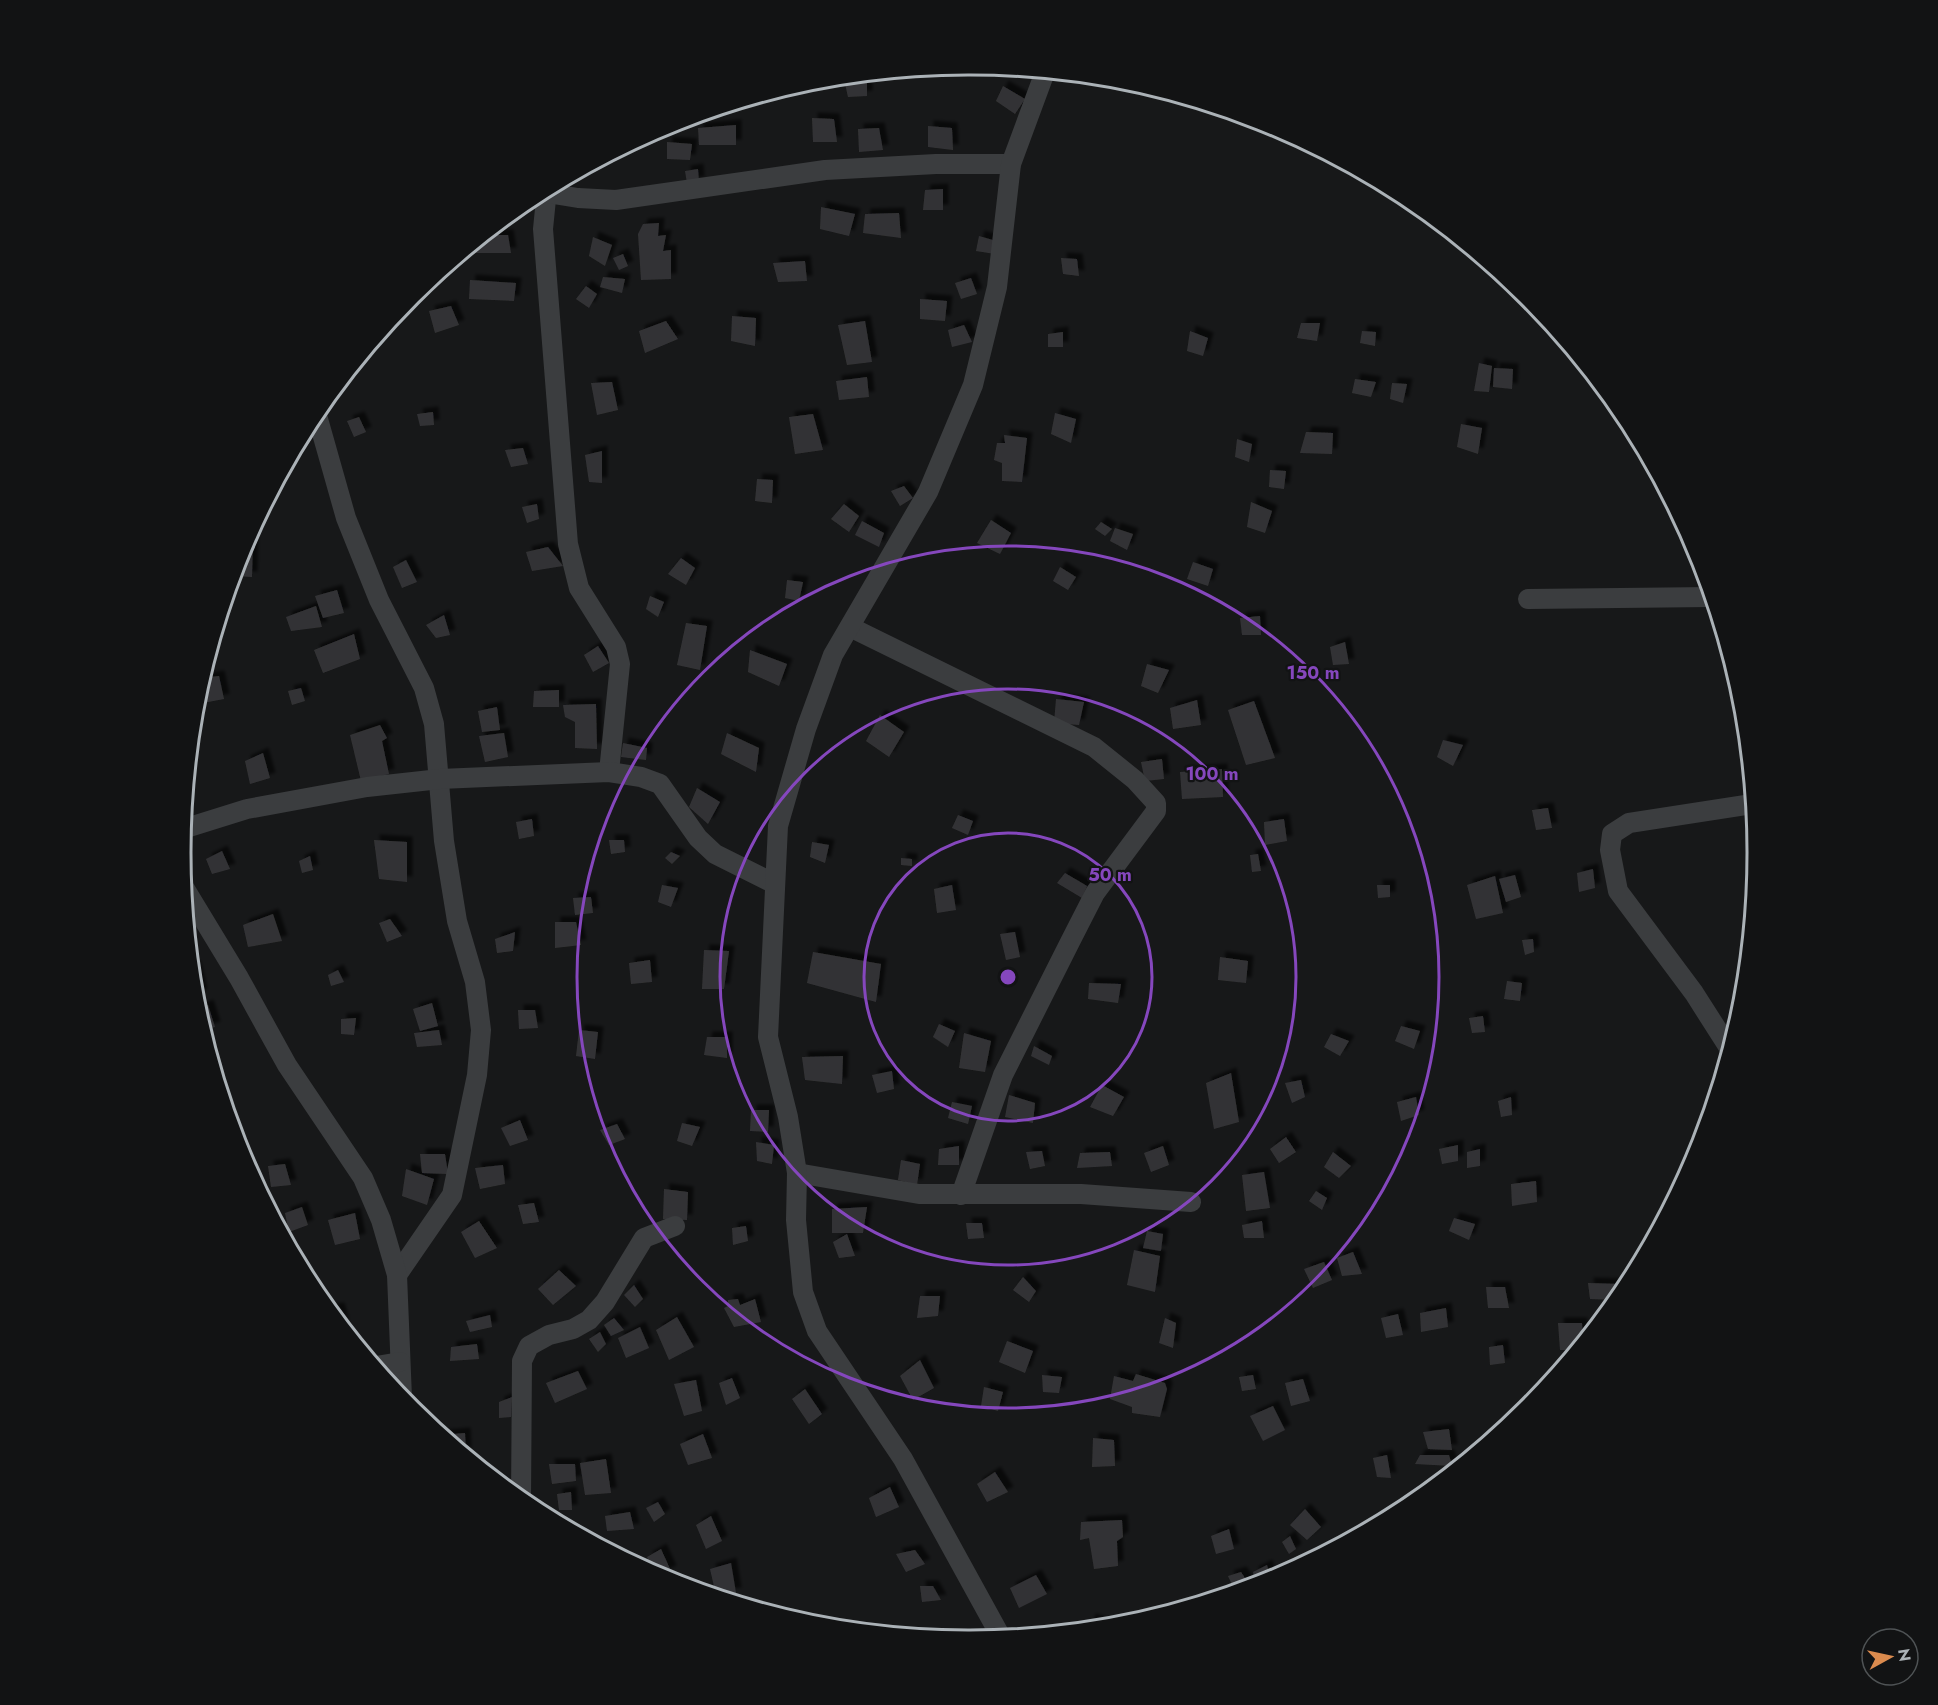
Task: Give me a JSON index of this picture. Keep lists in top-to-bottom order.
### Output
{
  "north": "right",
  "rings": ["150 m", "100 m", "50 m"]
}
